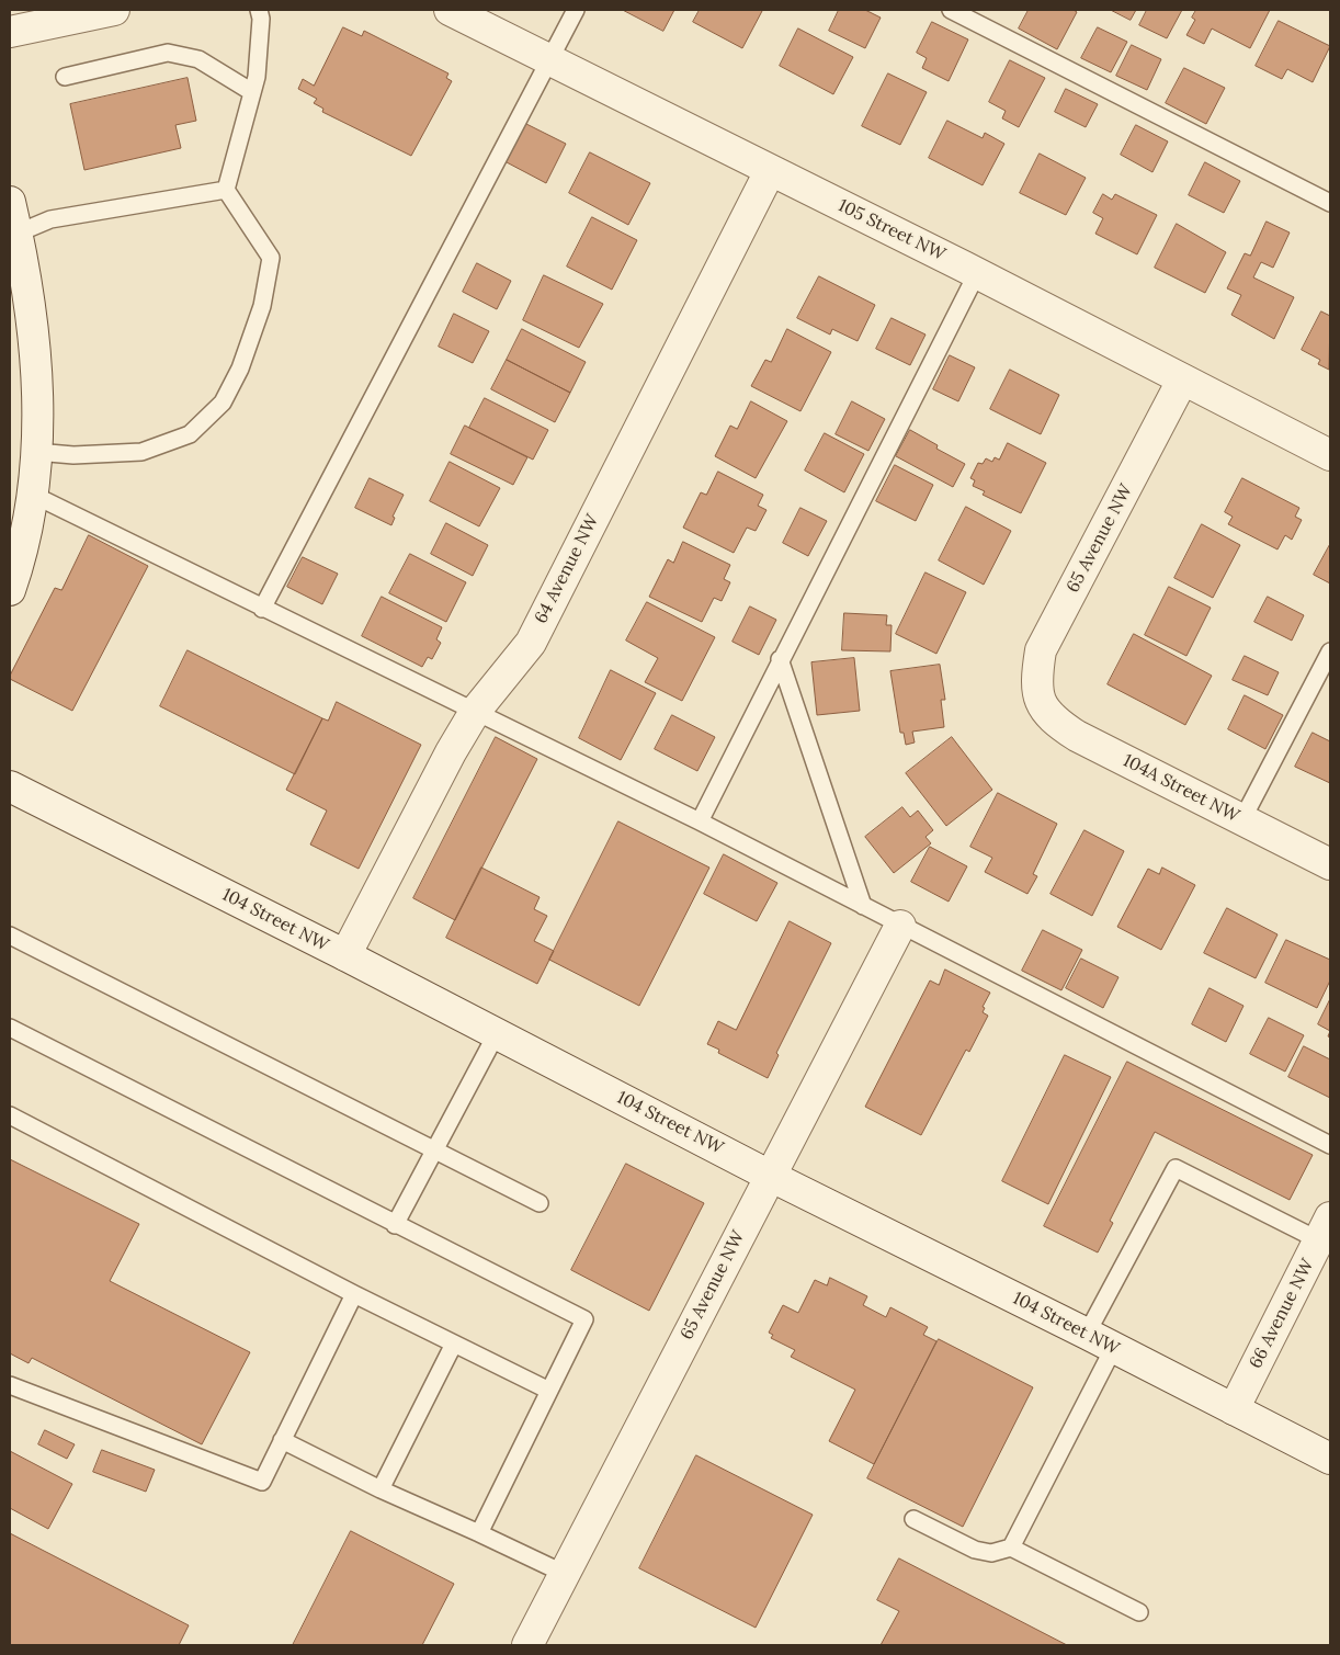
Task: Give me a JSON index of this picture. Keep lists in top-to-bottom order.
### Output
{
  "streets": {
    "street": [
      "105 Street NW",
      "65 Avenue NW",
      "64 Avenue NW",
      "104A Street NW",
      "104 Street NW",
      "66 Avenue NW"
    ]
  },
  "crossings": [
    ["105 Street NW", "65 Avenue NW"],
    ["105 Street NW", "64 Avenue NW"],
    ["65 Avenue NW", "104A Street NW"],
    ["65 Avenue NW", "104 Street NW"],
    ["64 Avenue NW", "104 Street NW"],
    ["104 Street NW", "66 Avenue NW"]
  ]
}
